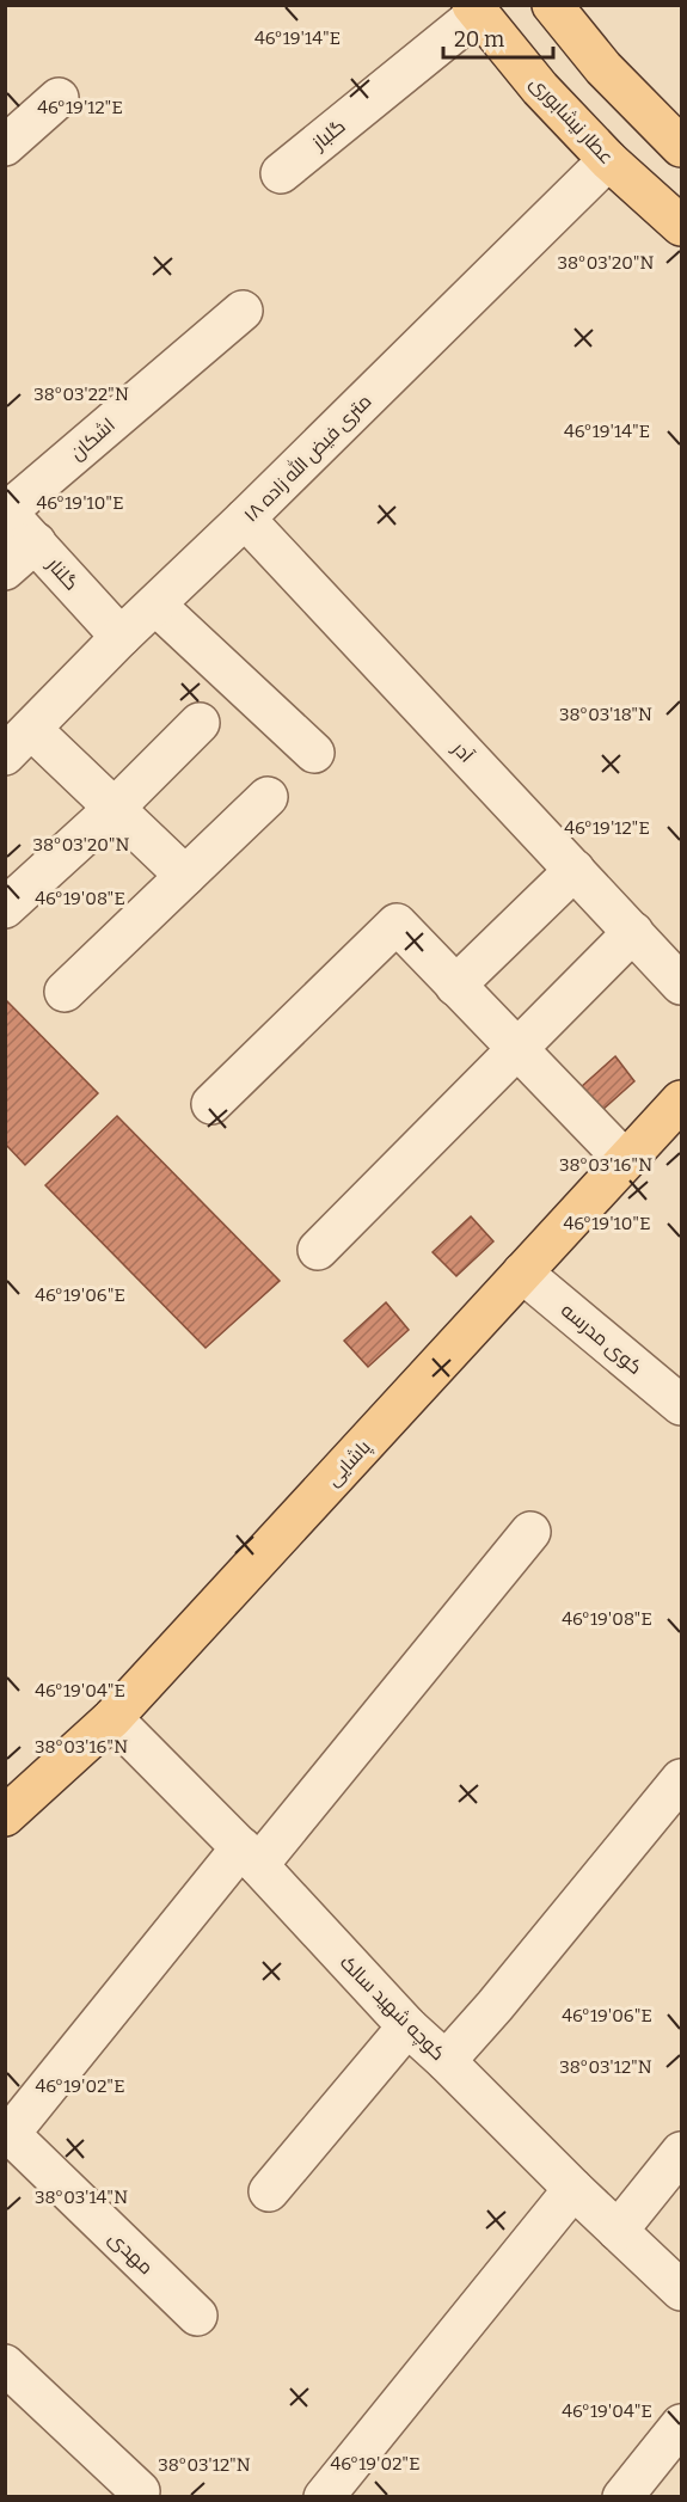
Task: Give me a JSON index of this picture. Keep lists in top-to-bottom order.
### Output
{
  "streets": {
    "main road": ["عطار نیشابوری", "پاشایی"],
    "street": [
      "گلباز",
      "اشکان",
      "۱۸ متری فیض الله زاده",
      "گلنار",
      "آدر",
      "کوی مدرسه",
      "کوچه شهید سالک",
      "مهدی"
    ]
  },
  "crossings": [
    ["عطار نیشابوری", "گلباز"],
    ["عطار نیشابوری", "۱۸ متری فیض الله زاده"],
    ["اشکان", "گلنار"],
    ["۱۸ متری فیض الله زاده", "گلنار"],
    ["۱۸ متری فیض الله زاده", "آدر"],
    ["کوی مدرسه", "پاشایی"],
    ["پاشایی", "کوچه شهید سالک"]
  ],
  "scale_bar": "20 m",
  "coordinates": [
    "46°19'14\"E",
    "46°19'12\"E",
    "38°03'20\"N",
    "38°03'22\"N",
    "46°19'10\"E",
    "38°03'18\"N",
    "46°19'08\"E",
    "38°03'16\"N",
    "46°19'06\"E",
    "46°19'04\"E",
    "38°03'12\"N",
    "46°19'02\"E",
    "38°03'14\"N"
  ]
}
